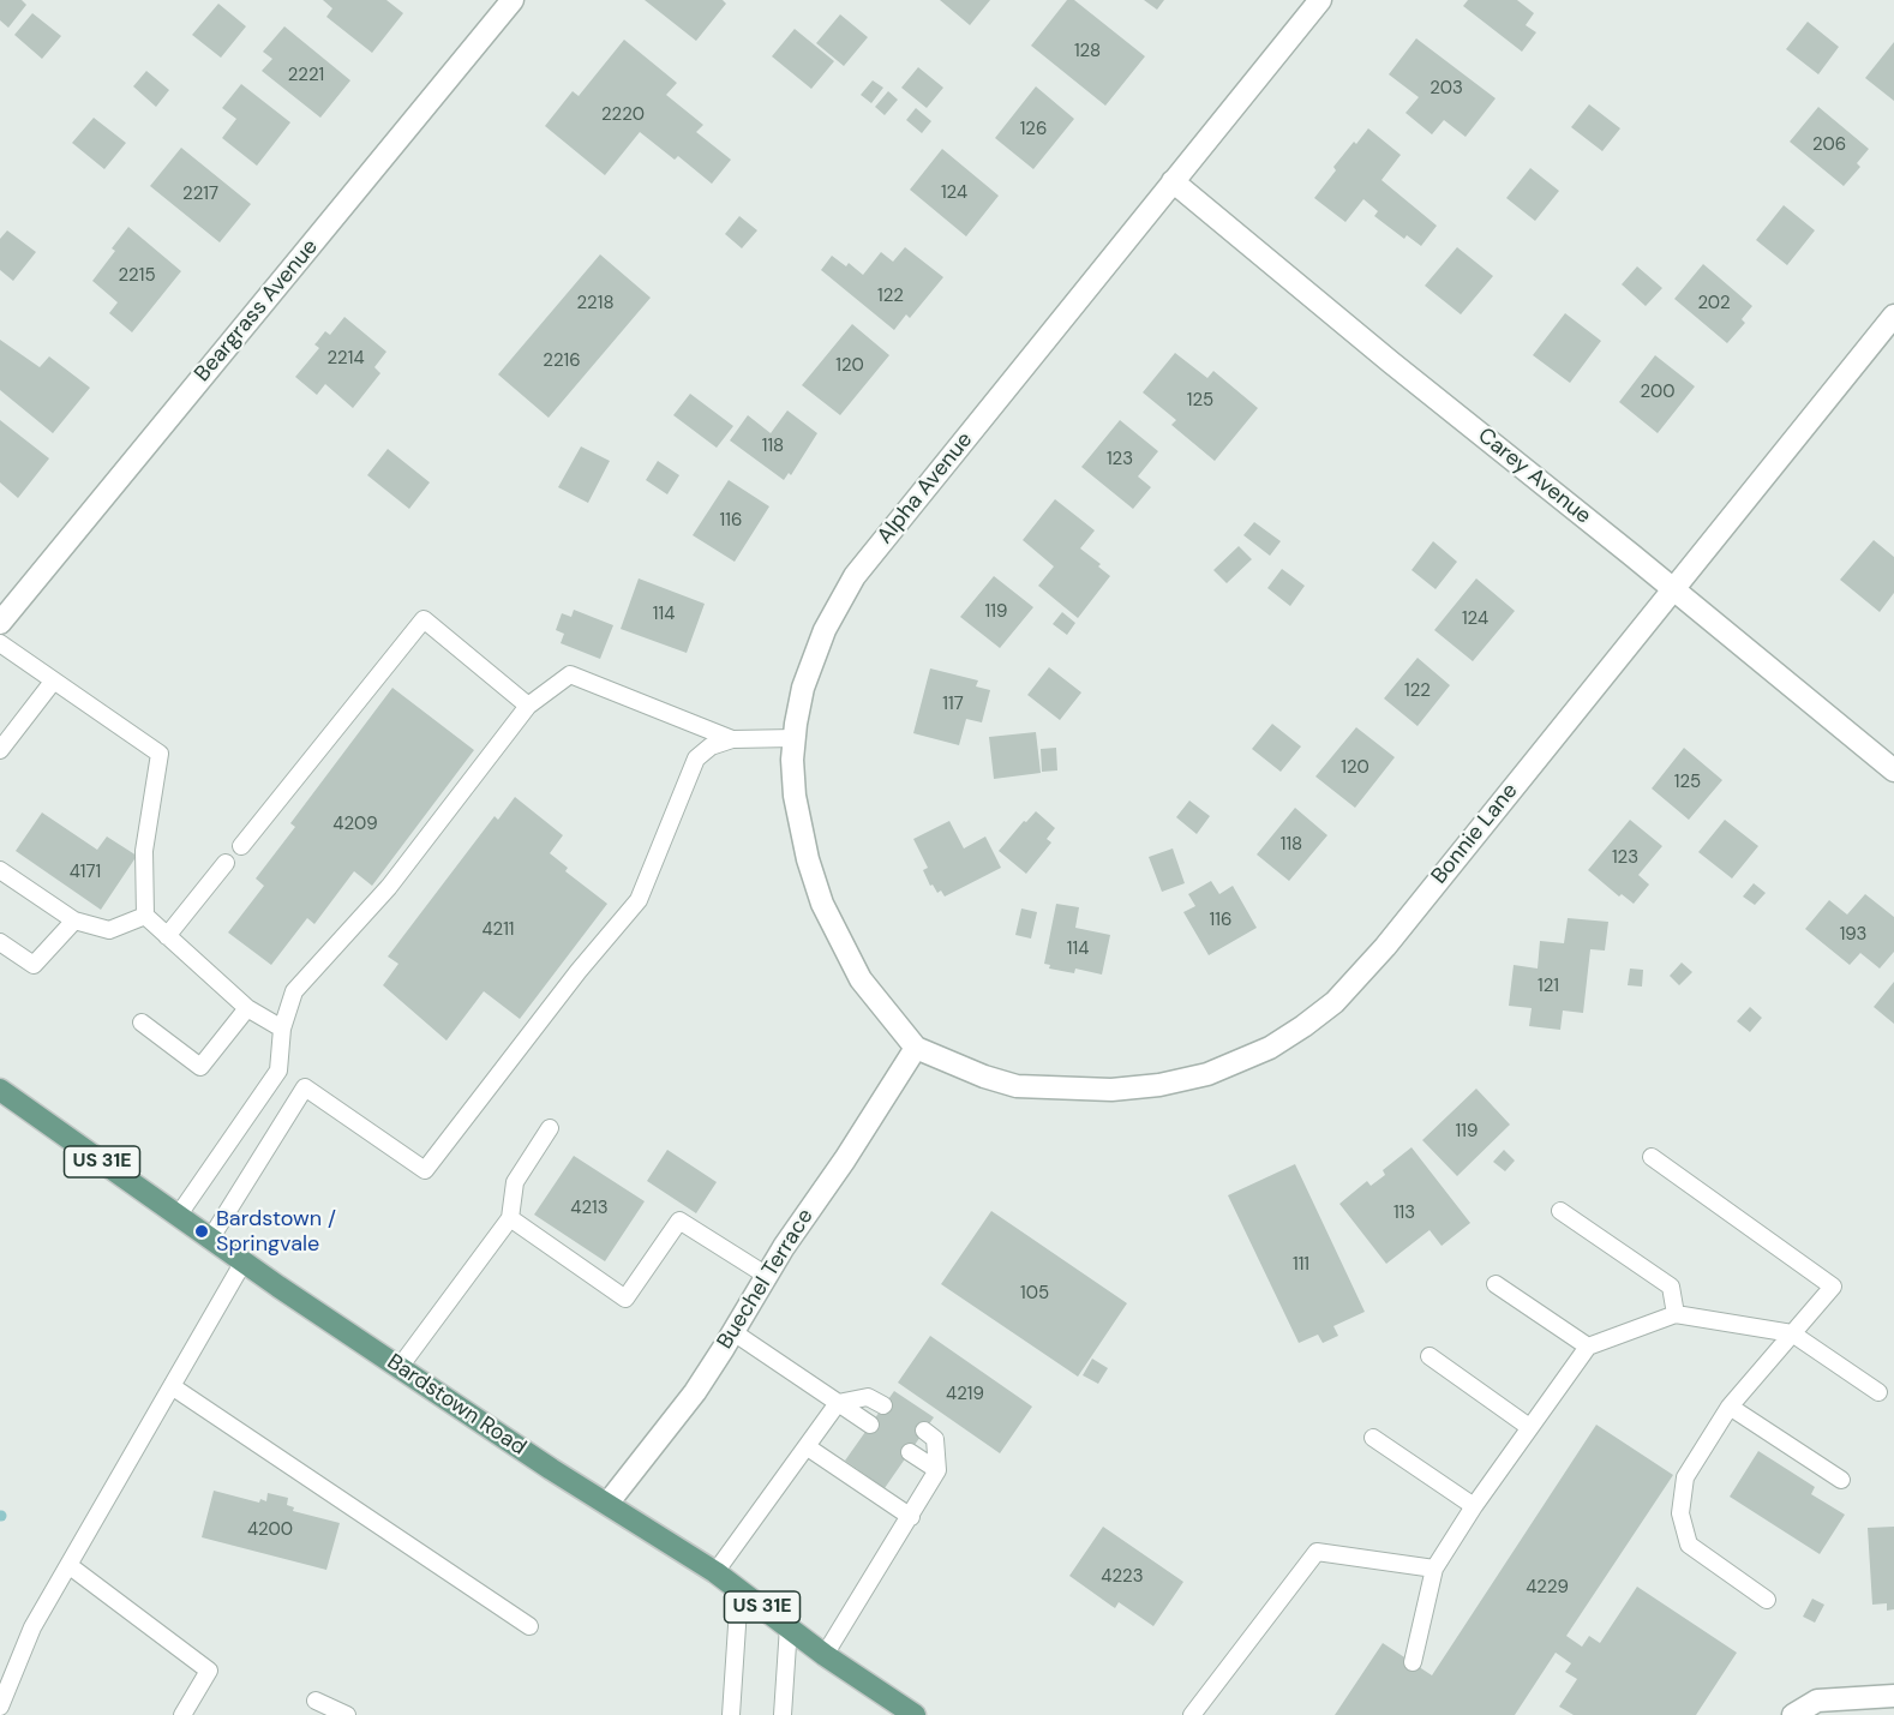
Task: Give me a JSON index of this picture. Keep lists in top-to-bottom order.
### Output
{
  "streets": {
    "main road": ["US 31E", "Bardstown Road"],
    "street": [
      "Beargrass Avenue",
      "Carey Avenue",
      "Alpha Avenue",
      "Bonnie Lane",
      "Buechel Terrace"
    ]
  },
  "crossings": [
    ["Carey Avenue", "Alpha Avenue"],
    ["Carey Avenue", "Bonnie Lane"],
    ["Alpha Avenue", "Bonnie Lane"],
    ["Alpha Avenue", "Buechel Terrace"],
    ["Bonnie Lane", "Buechel Terrace"],
    ["Buechel Terrace", "Bardstown Road"]
  ],
  "places": ["Bardstown / Springvale"],
  "house_numbers": [
    "128",
    "2221",
    "203",
    "2220",
    "126",
    "206",
    "124",
    "2217",
    "2215",
    "122",
    "2218",
    "202",
    "2214",
    "2216",
    "120",
    "200",
    "125",
    "118",
    "123",
    "116",
    "119",
    "114",
    "124",
    "122",
    "117",
    "120",
    "125",
    "4209",
    "118",
    "123",
    "4171",
    "116",
    "4211",
    "193",
    "114",
    "121",
    "119",
    "4213",
    "113",
    "111",
    "105",
    "4219",
    "4200",
    "4223",
    "4229"
  ]
}
